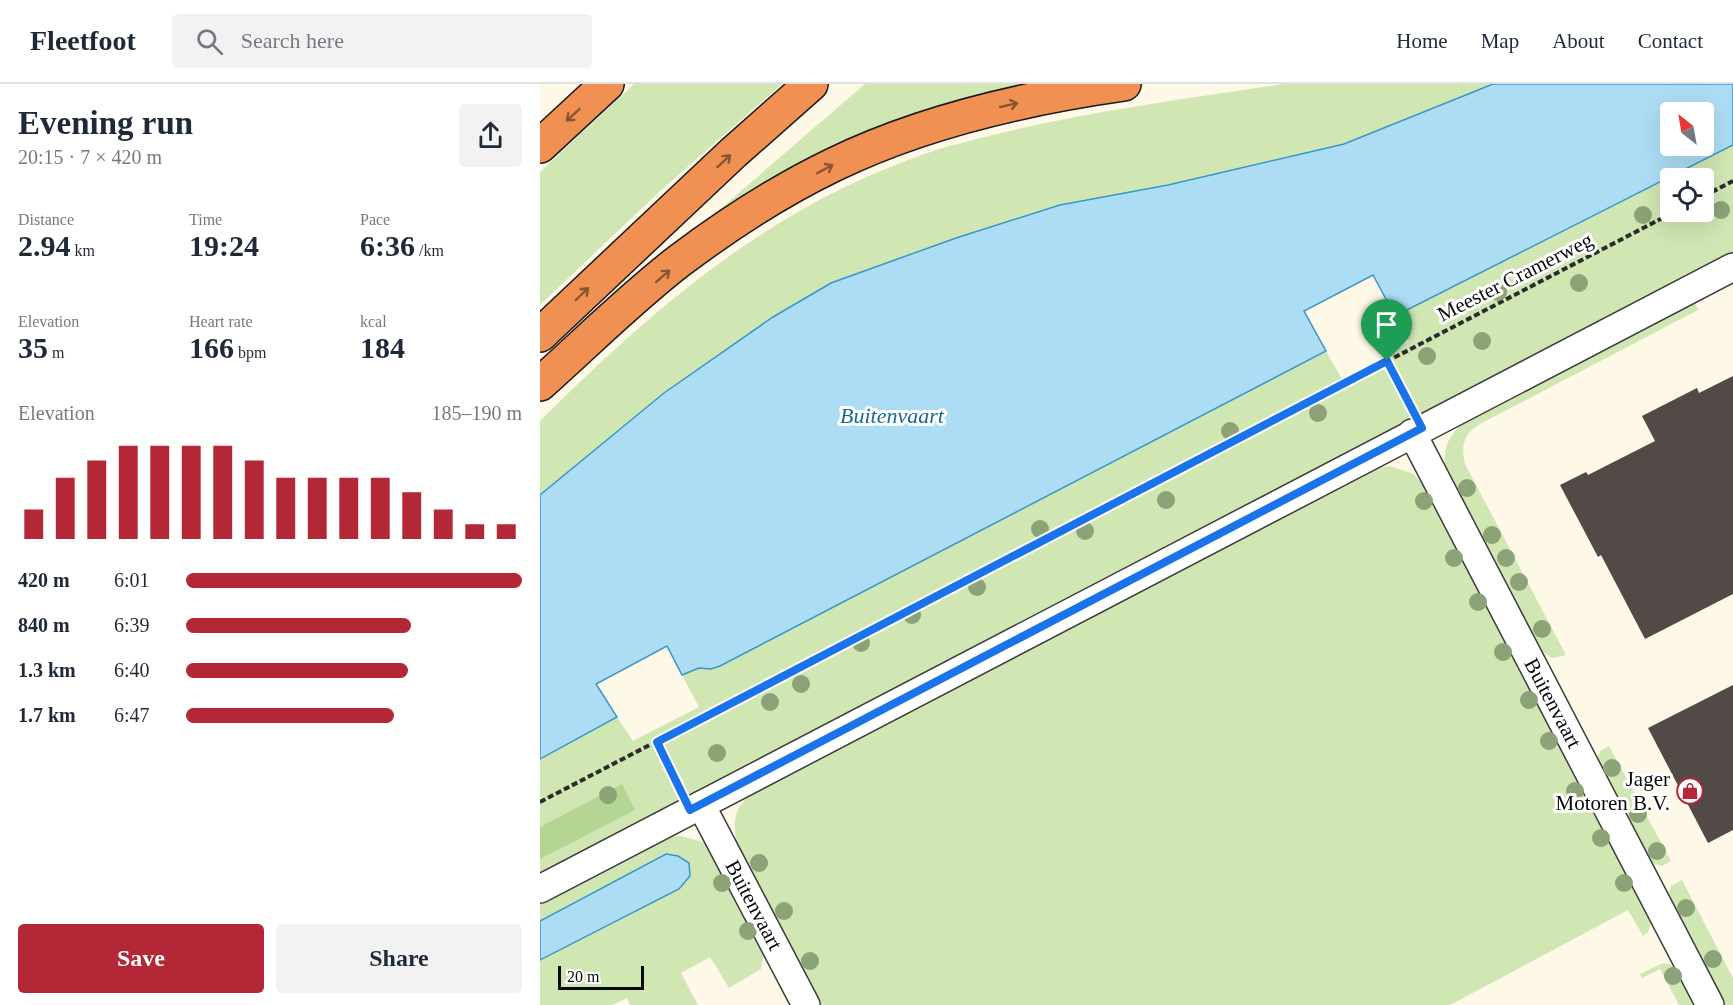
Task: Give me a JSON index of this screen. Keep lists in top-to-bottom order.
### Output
{
  "streets": {
    "street": ["Buitenvaart"],
    "path": ["Meester Cramerweg"]
  },
  "water": ["Buitenvaart"],
  "places": {
    "shop": ["Jager Motoren B.V."]
  },
  "scale_bar": "20 m",
  "north": "top left",
  "page": {
    "header": "Fleetfoot",
    "search": "Search here",
    "nav": [
      "Home",
      "Map",
      "About",
      "Contact"
    ],
    "heading": ["Evening run", "20:15 · 7 × 420 m"],
    "stats": [
      ["Distance", "2.94 km"],
      ["Time", "19:24"],
      ["Pace", "6:36 /km"],
      ["Elevation", "35 m"],
      ["Heart rate", "166 bpm"],
      ["kcal", "184"]
    ],
    "chart": ["Elevation", "185–190 m"],
    "list": [
      {
        "name": "420 m",
        "note": "6:01"
      },
      {
        "name": "840 m",
        "note": "6:39"
      },
      {
        "name": "1.3 km",
        "note": "6:40"
      },
      {
        "name": "1.7 km",
        "note": "6:47"
      }
    ],
    "buttons": ["Save", "Share"],
    "scale": "20 m"
  }
}
